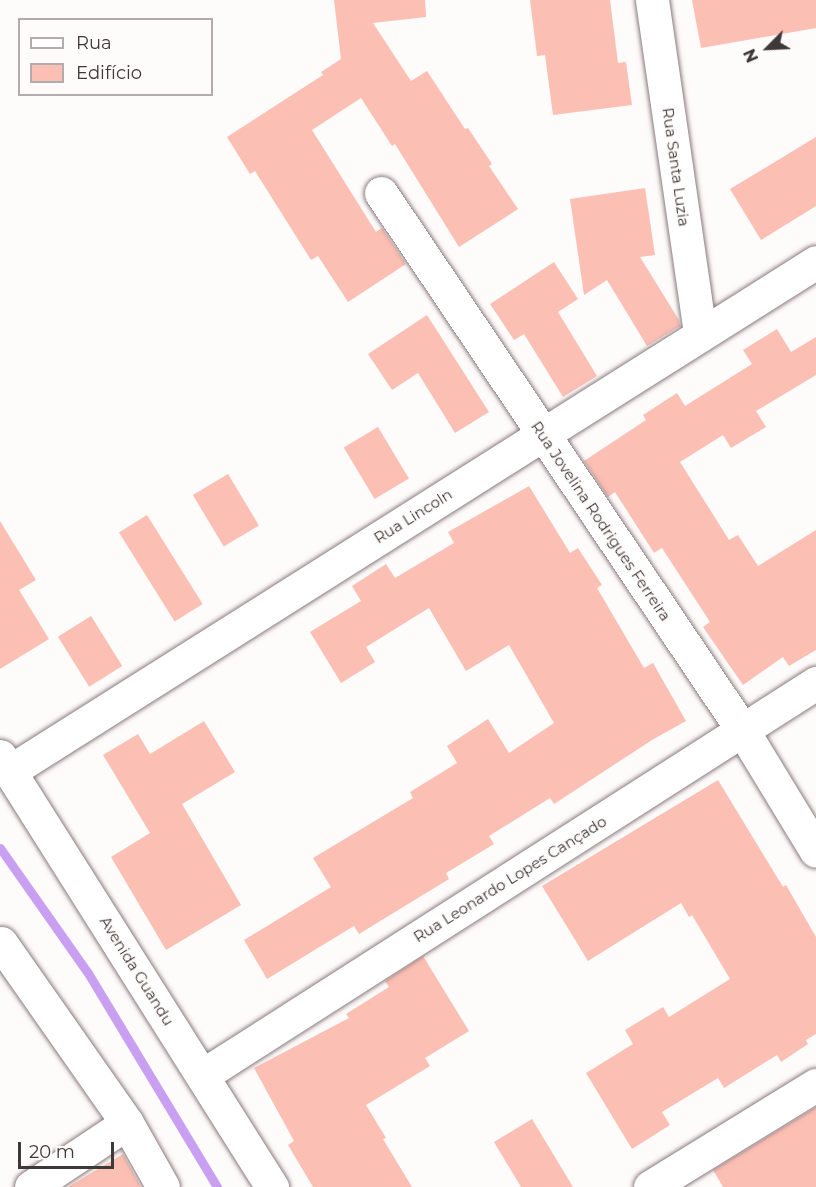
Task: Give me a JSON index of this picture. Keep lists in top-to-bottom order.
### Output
{
  "streets": {
    "street": [
      "Rua Santa Luzia",
      "Rua Lincoln",
      "Rua Jovelina Rodrigues Ferreira",
      "Rua Leonardo Lopes Cançado",
      "Avenida Guandu"
    ]
  },
  "crossings": [
    ["Rua Santa Luzia", "Rua Lincoln"],
    ["Rua Lincoln", "Rua Jovelina Rodrigues Ferreira"],
    ["Rua Lincoln", "Avenida Guandu"],
    ["Rua Jovelina Rodrigues Ferreira", "Rua Leonardo Lopes Cançado"],
    ["Rua Leonardo Lopes Cançado", "Avenida Guandu"]
  ],
  "legend": ["Rua", "Edifício"],
  "scale_bar": "20 m",
  "north": "bottom left"
}
